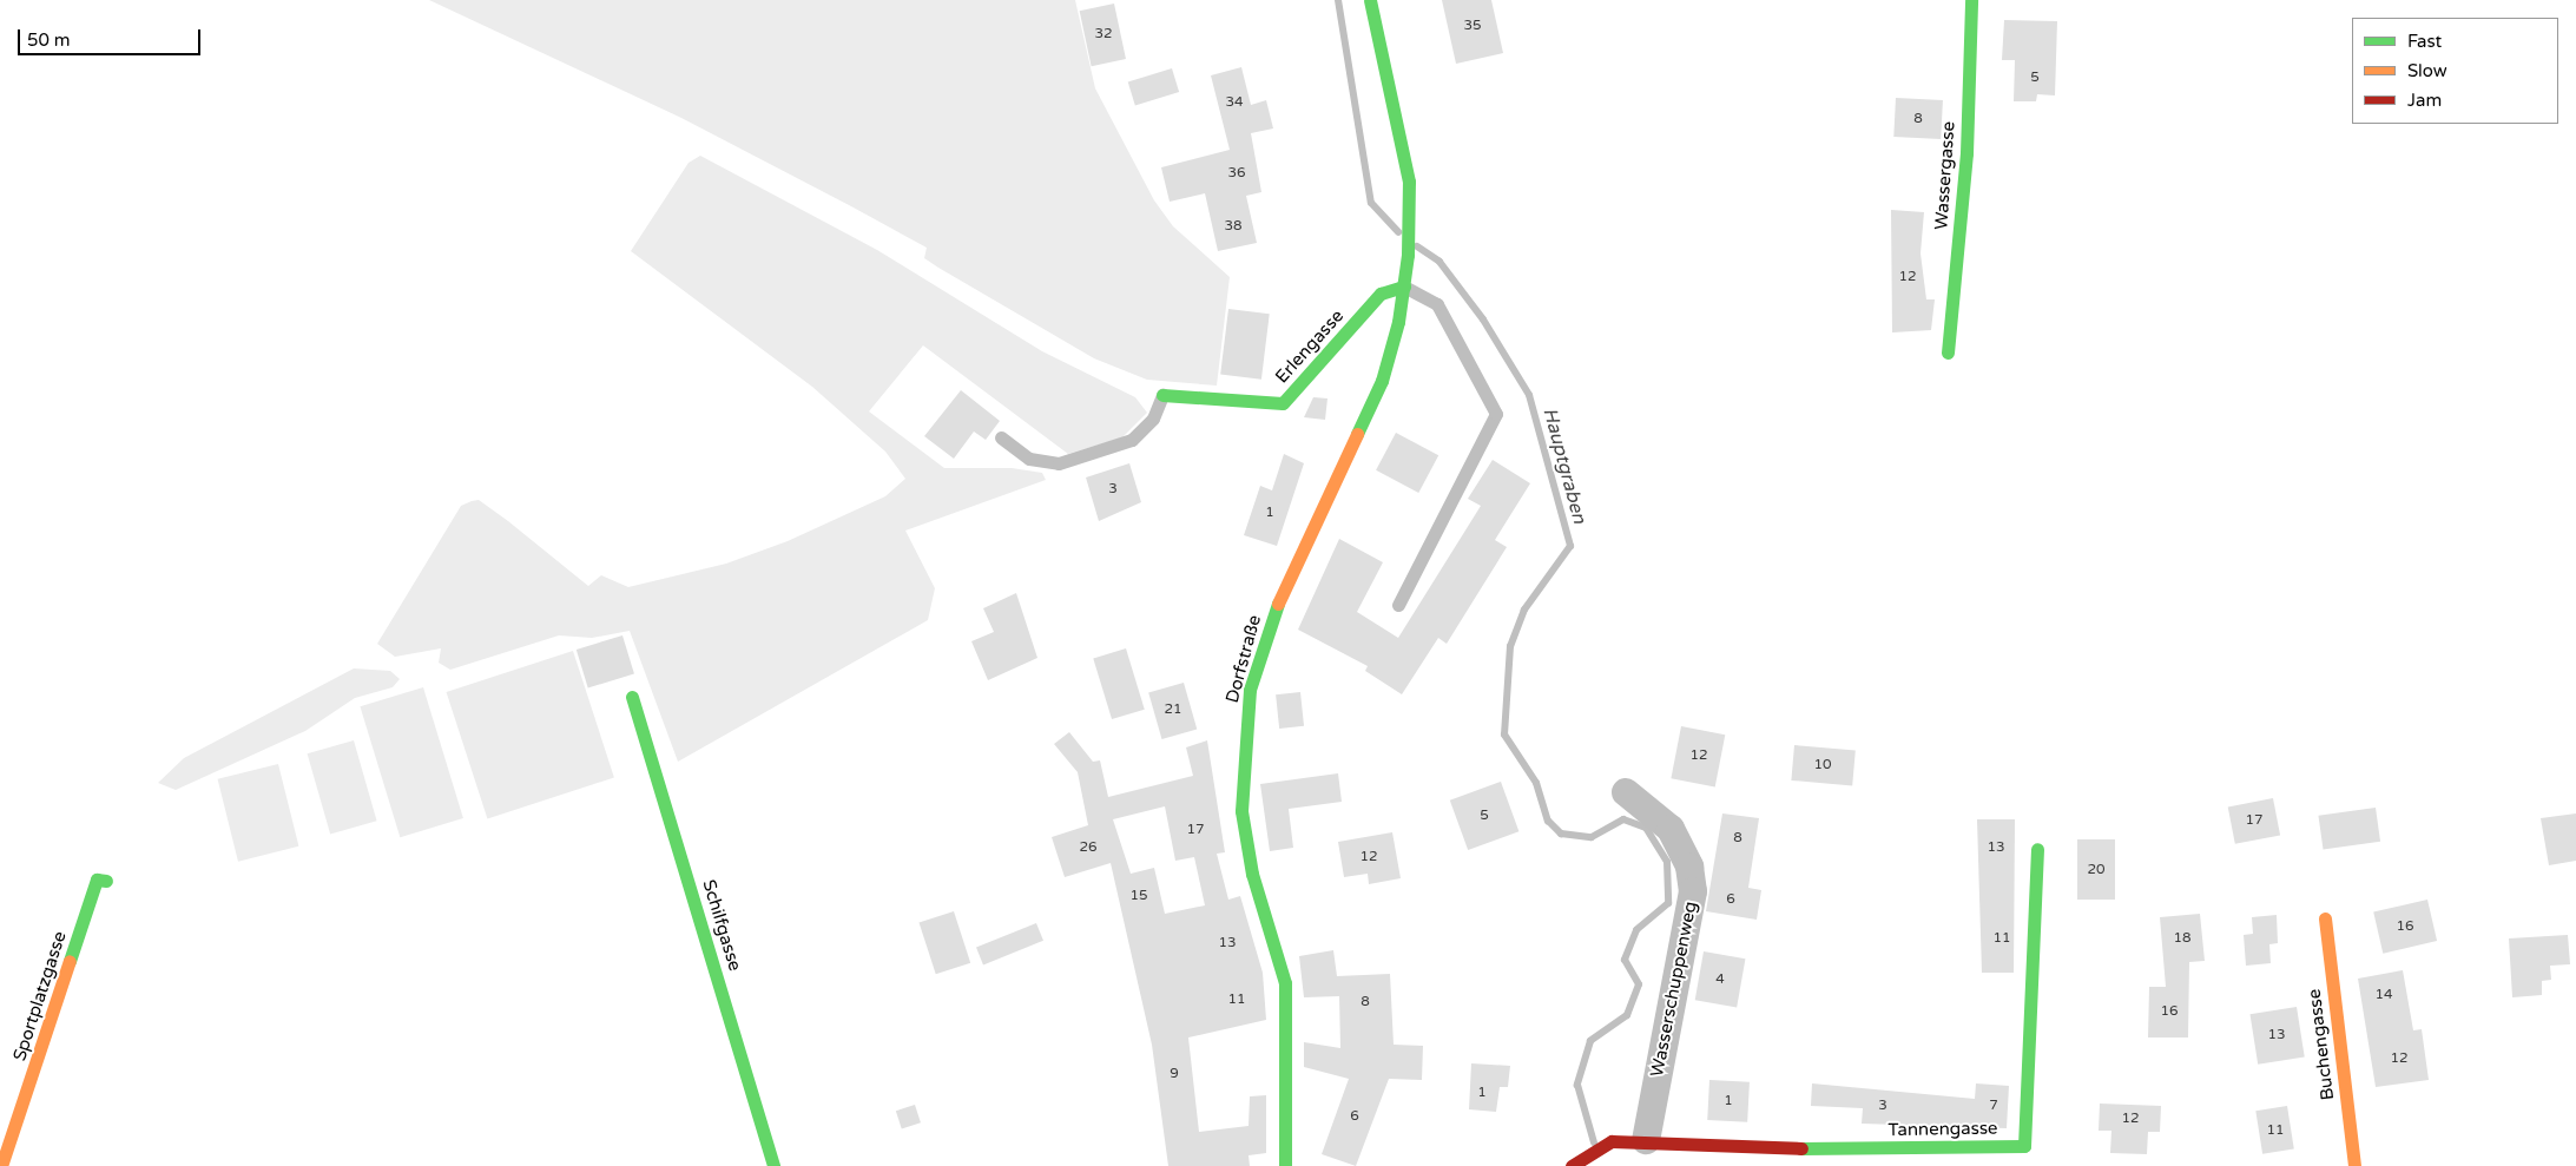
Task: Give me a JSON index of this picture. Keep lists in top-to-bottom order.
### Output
{
  "streets": {
    "street": [
      "Wassergasse",
      "Erlengasse",
      "Dorfstraße",
      "Schilfgasse",
      "Wasserschuppenweg",
      "Sportplatzgasse",
      "Buchengasse",
      "Tannengasse"
    ]
  },
  "crossings": [
    ["Erlengasse", "Dorfstraße"],
    ["Wasserschuppenweg", "Tannengasse"]
  ],
  "water": ["Hauptgraben"],
  "house_numbers": [
    "35",
    "32",
    "5",
    "34",
    "8",
    "36",
    "38",
    "12",
    "3",
    "1",
    "21",
    "12",
    "10",
    "5",
    "17",
    "17",
    "8",
    "26",
    "13",
    "12",
    "20",
    "15",
    "6",
    "16",
    "11",
    "18",
    "13",
    "4",
    "14",
    "11",
    "8",
    "16",
    "13",
    "12",
    "9",
    "1",
    "1",
    "3",
    "7",
    "6",
    "12",
    "11"
  ],
  "legend": ["Fast", "Slow", "Jam"],
  "scale_bar": "50 m"
}
